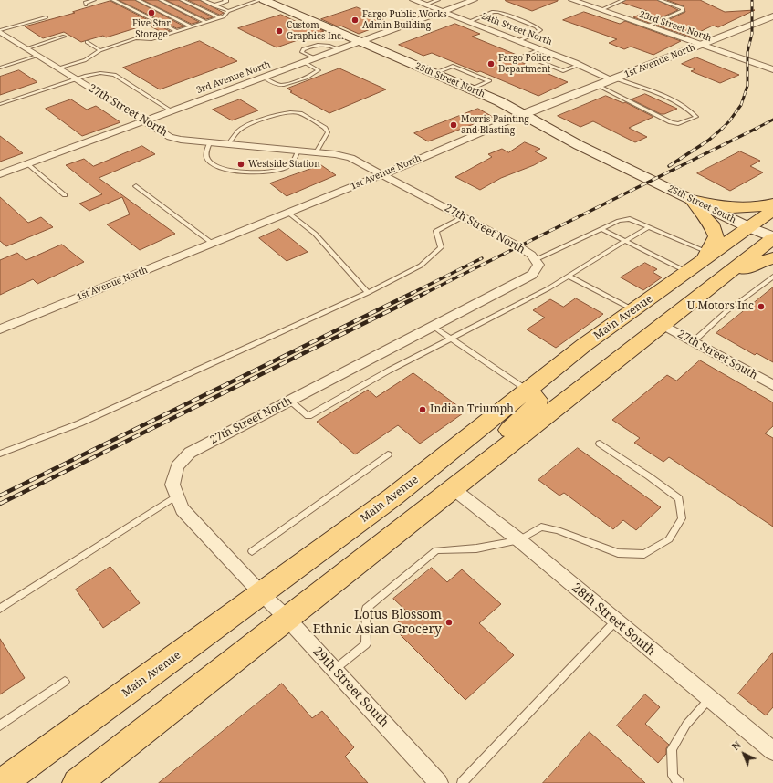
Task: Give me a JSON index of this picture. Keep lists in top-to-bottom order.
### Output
{
  "streets": {
    "main road": ["25th Street North", "25th Street South", "Main Avenue"],
    "street": [
      "23rd Street North",
      "24th Street North",
      "1st Avenue North",
      "3rd Avenue North",
      "27th Street North",
      "27th Street South",
      "28th Street South",
      "29th Street South"
    ]
  },
  "crossings": [
    ["23rd Street North", "1st Avenue North"],
    ["24th Street North", "1st Avenue North"],
    ["24th Street North", "3rd Avenue North"],
    ["1st Avenue North", "25th Street North"],
    ["1st Avenue North", "27th Street North"],
    ["3rd Avenue North", "25th Street North"],
    ["3rd Avenue North", "27th Street North"],
    ["25th Street North", "25th Street South"],
    ["27th Street North", "Main Avenue"],
    ["27th Street North", "29th Street South"],
    ["25th Street South", "Main Avenue"],
    ["Main Avenue", "29th Street South"]
  ],
  "places": [
    "Five Star Storage",
    "Fargo Public Works Admin Building",
    "Custom Graphics Inc.",
    "Fargo Police Department",
    "Morris Painting and Blasting",
    "Westside Station",
    "U Motors Inc",
    "Indian Triumph",
    "Lotus Blossom Ethnic Asian Grocery"
  ],
  "north": "top left"
}
